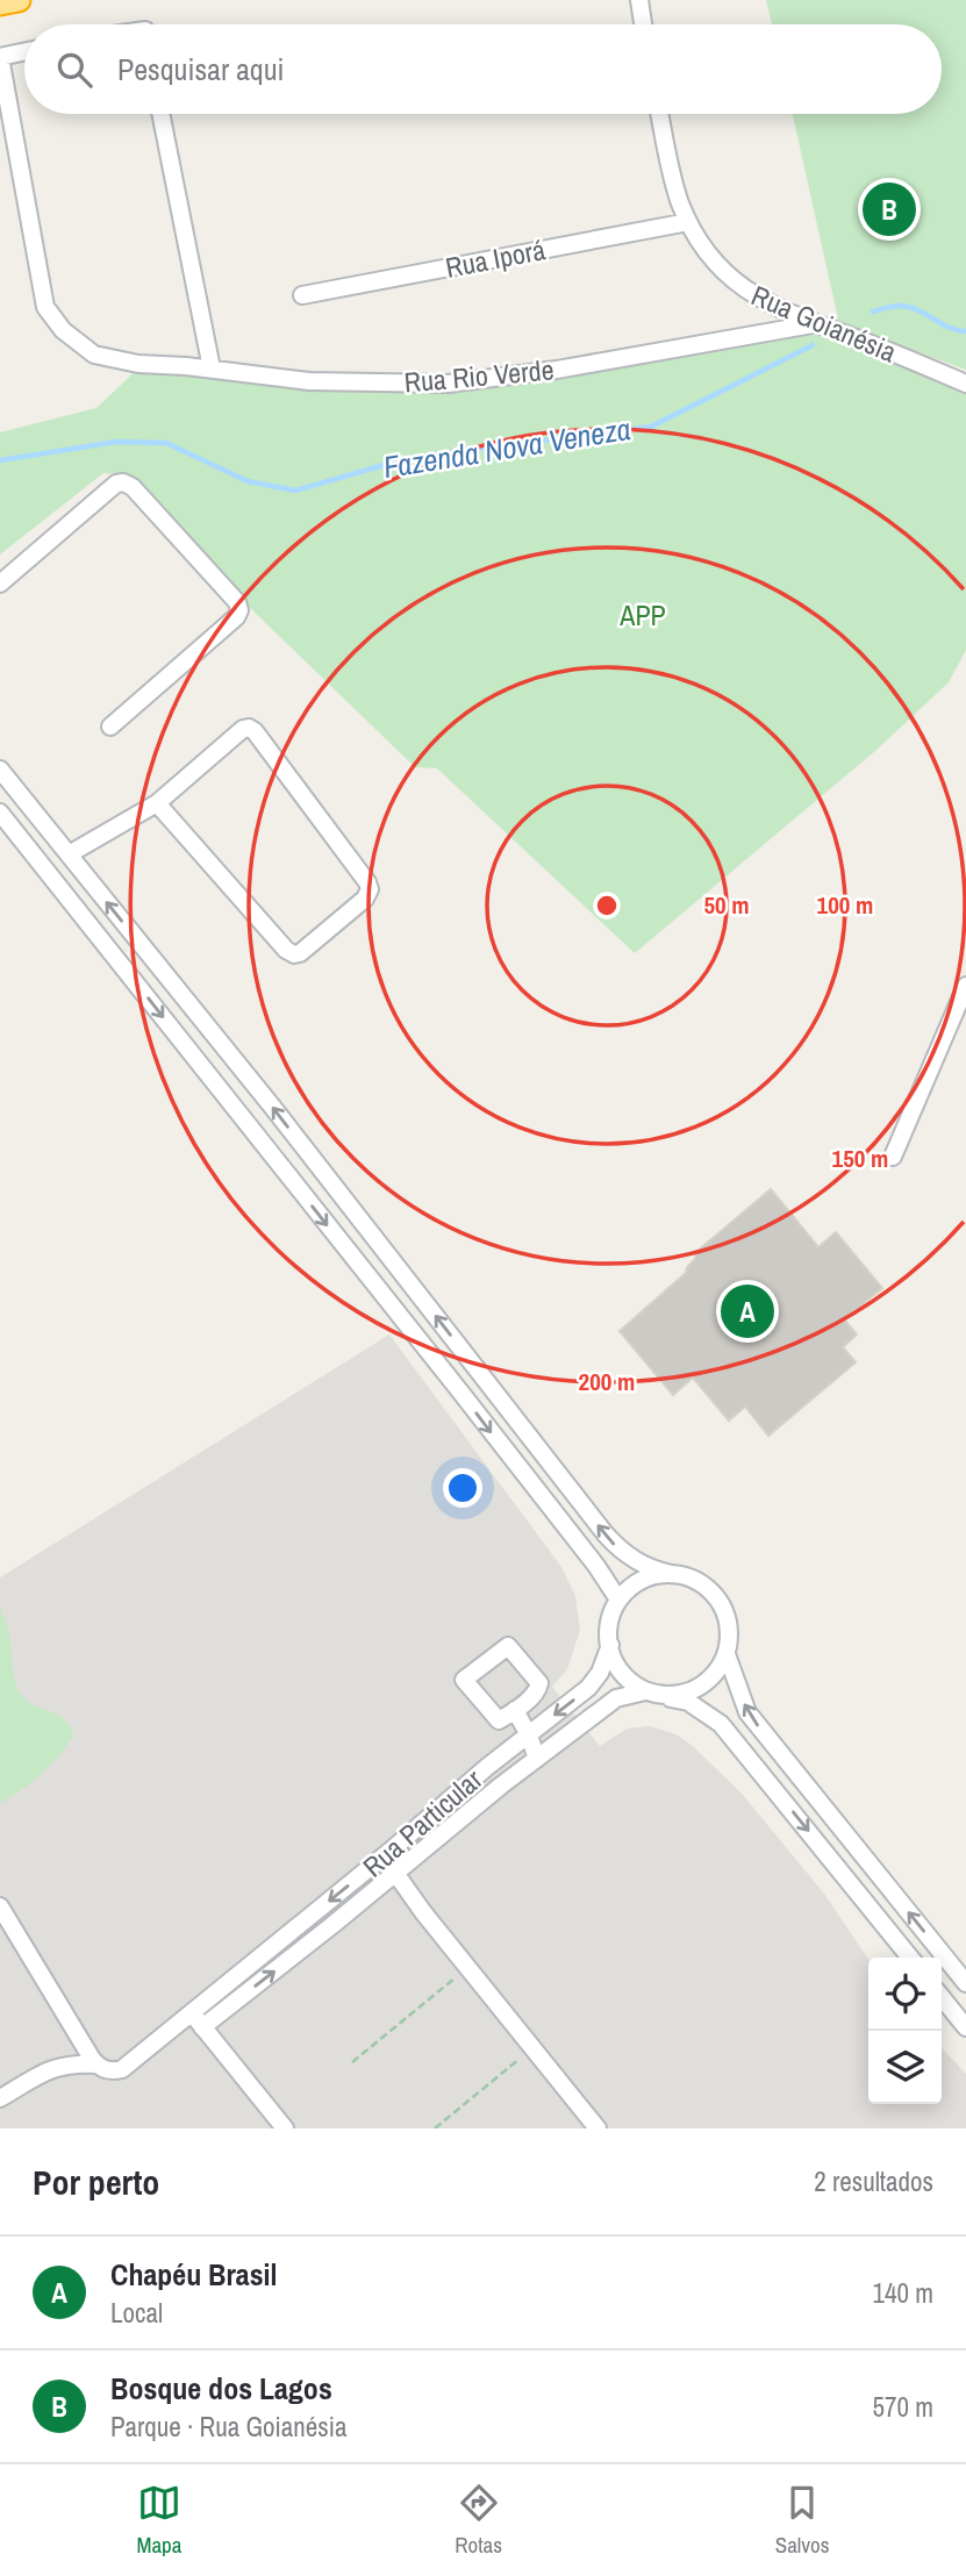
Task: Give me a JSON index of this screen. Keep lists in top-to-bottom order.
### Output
{
  "streets": {
    "street": [
      "Rua Iporá",
      "Rua Goianésia",
      "Rua Rio Verde",
      "Rua Particular"
    ]
  },
  "crossings": [
    ["Rua Iporá", "Rua Goianésia"],
    ["Rua Goianésia", "Rua Rio Verde"]
  ],
  "water": ["Fazenda Nova Veneza"],
  "parks": ["APP"],
  "page": {
    "search": "Pesquisar aqui",
    "pins": ["B", "A"],
    "heading": ["Por perto", "2 resultados"],
    "list": [
      {
        "mark": "A",
        "name": "Chapéu Brasil",
        "note": "Local",
        "value": "140 m"
      },
      {
        "mark": "B",
        "name": "Bosque dos Lagos",
        "note": "Parque · Rua Goianésia",
        "value": "570 m"
      }
    ],
    "nav": ["Mapa", "Rotas", "Salvos"]
  },
  "rings": [
    "50 m",
    "100 m",
    "150 m",
    "200 m"
  ]
}
